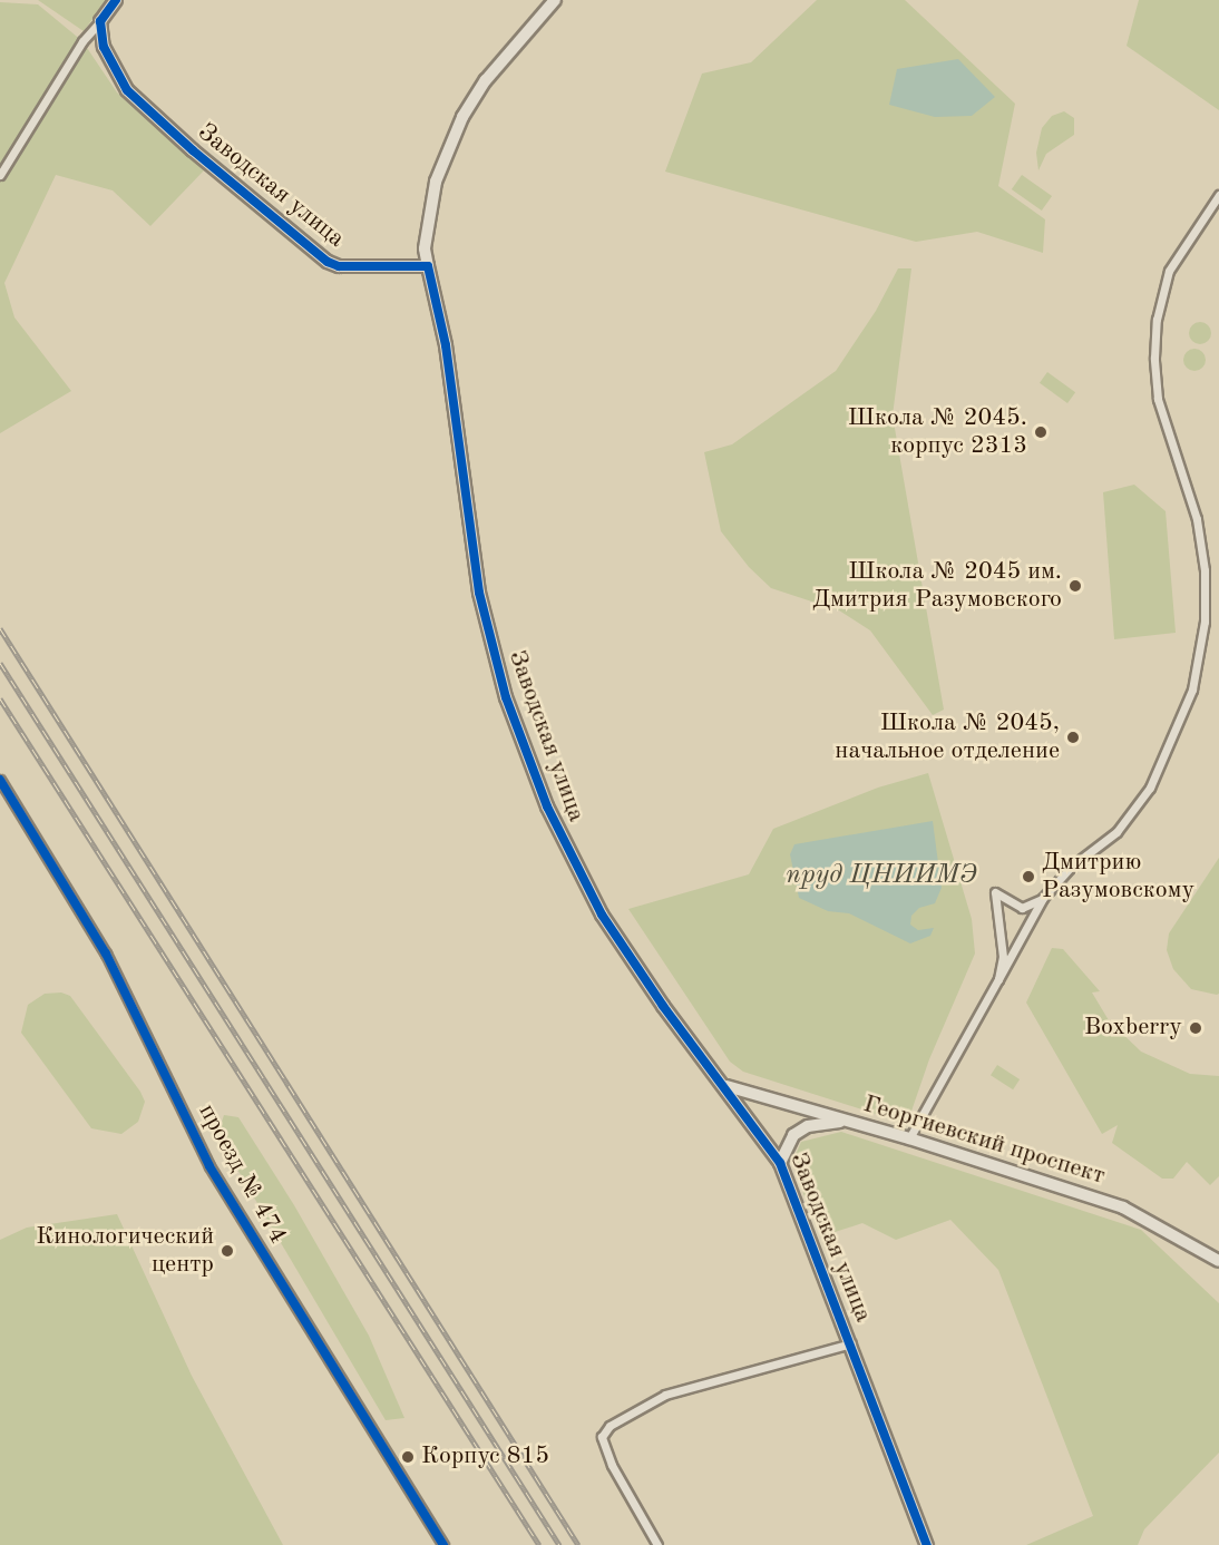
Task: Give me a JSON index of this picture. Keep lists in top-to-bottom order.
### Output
{
  "streets": {
    "street": ["Заводская улица", "Георгиевский проспект", "проезд № 474"]
  },
  "crossings": [
    ["Заводская улица", "Георгиевский проспект"]
  ],
  "water": ["пруд ЦНИИМЭ"],
  "places": [
    "Школа № 2045. корпус 2313",
    "Школа № 2045 им. Дмитрия Разумовского",
    "Школа № 2045, начальное отделение",
    "Дмитрию Разумовскому",
    "Boxberry",
    "Кинологический центр",
    "Корпус 815"
  ]
}
